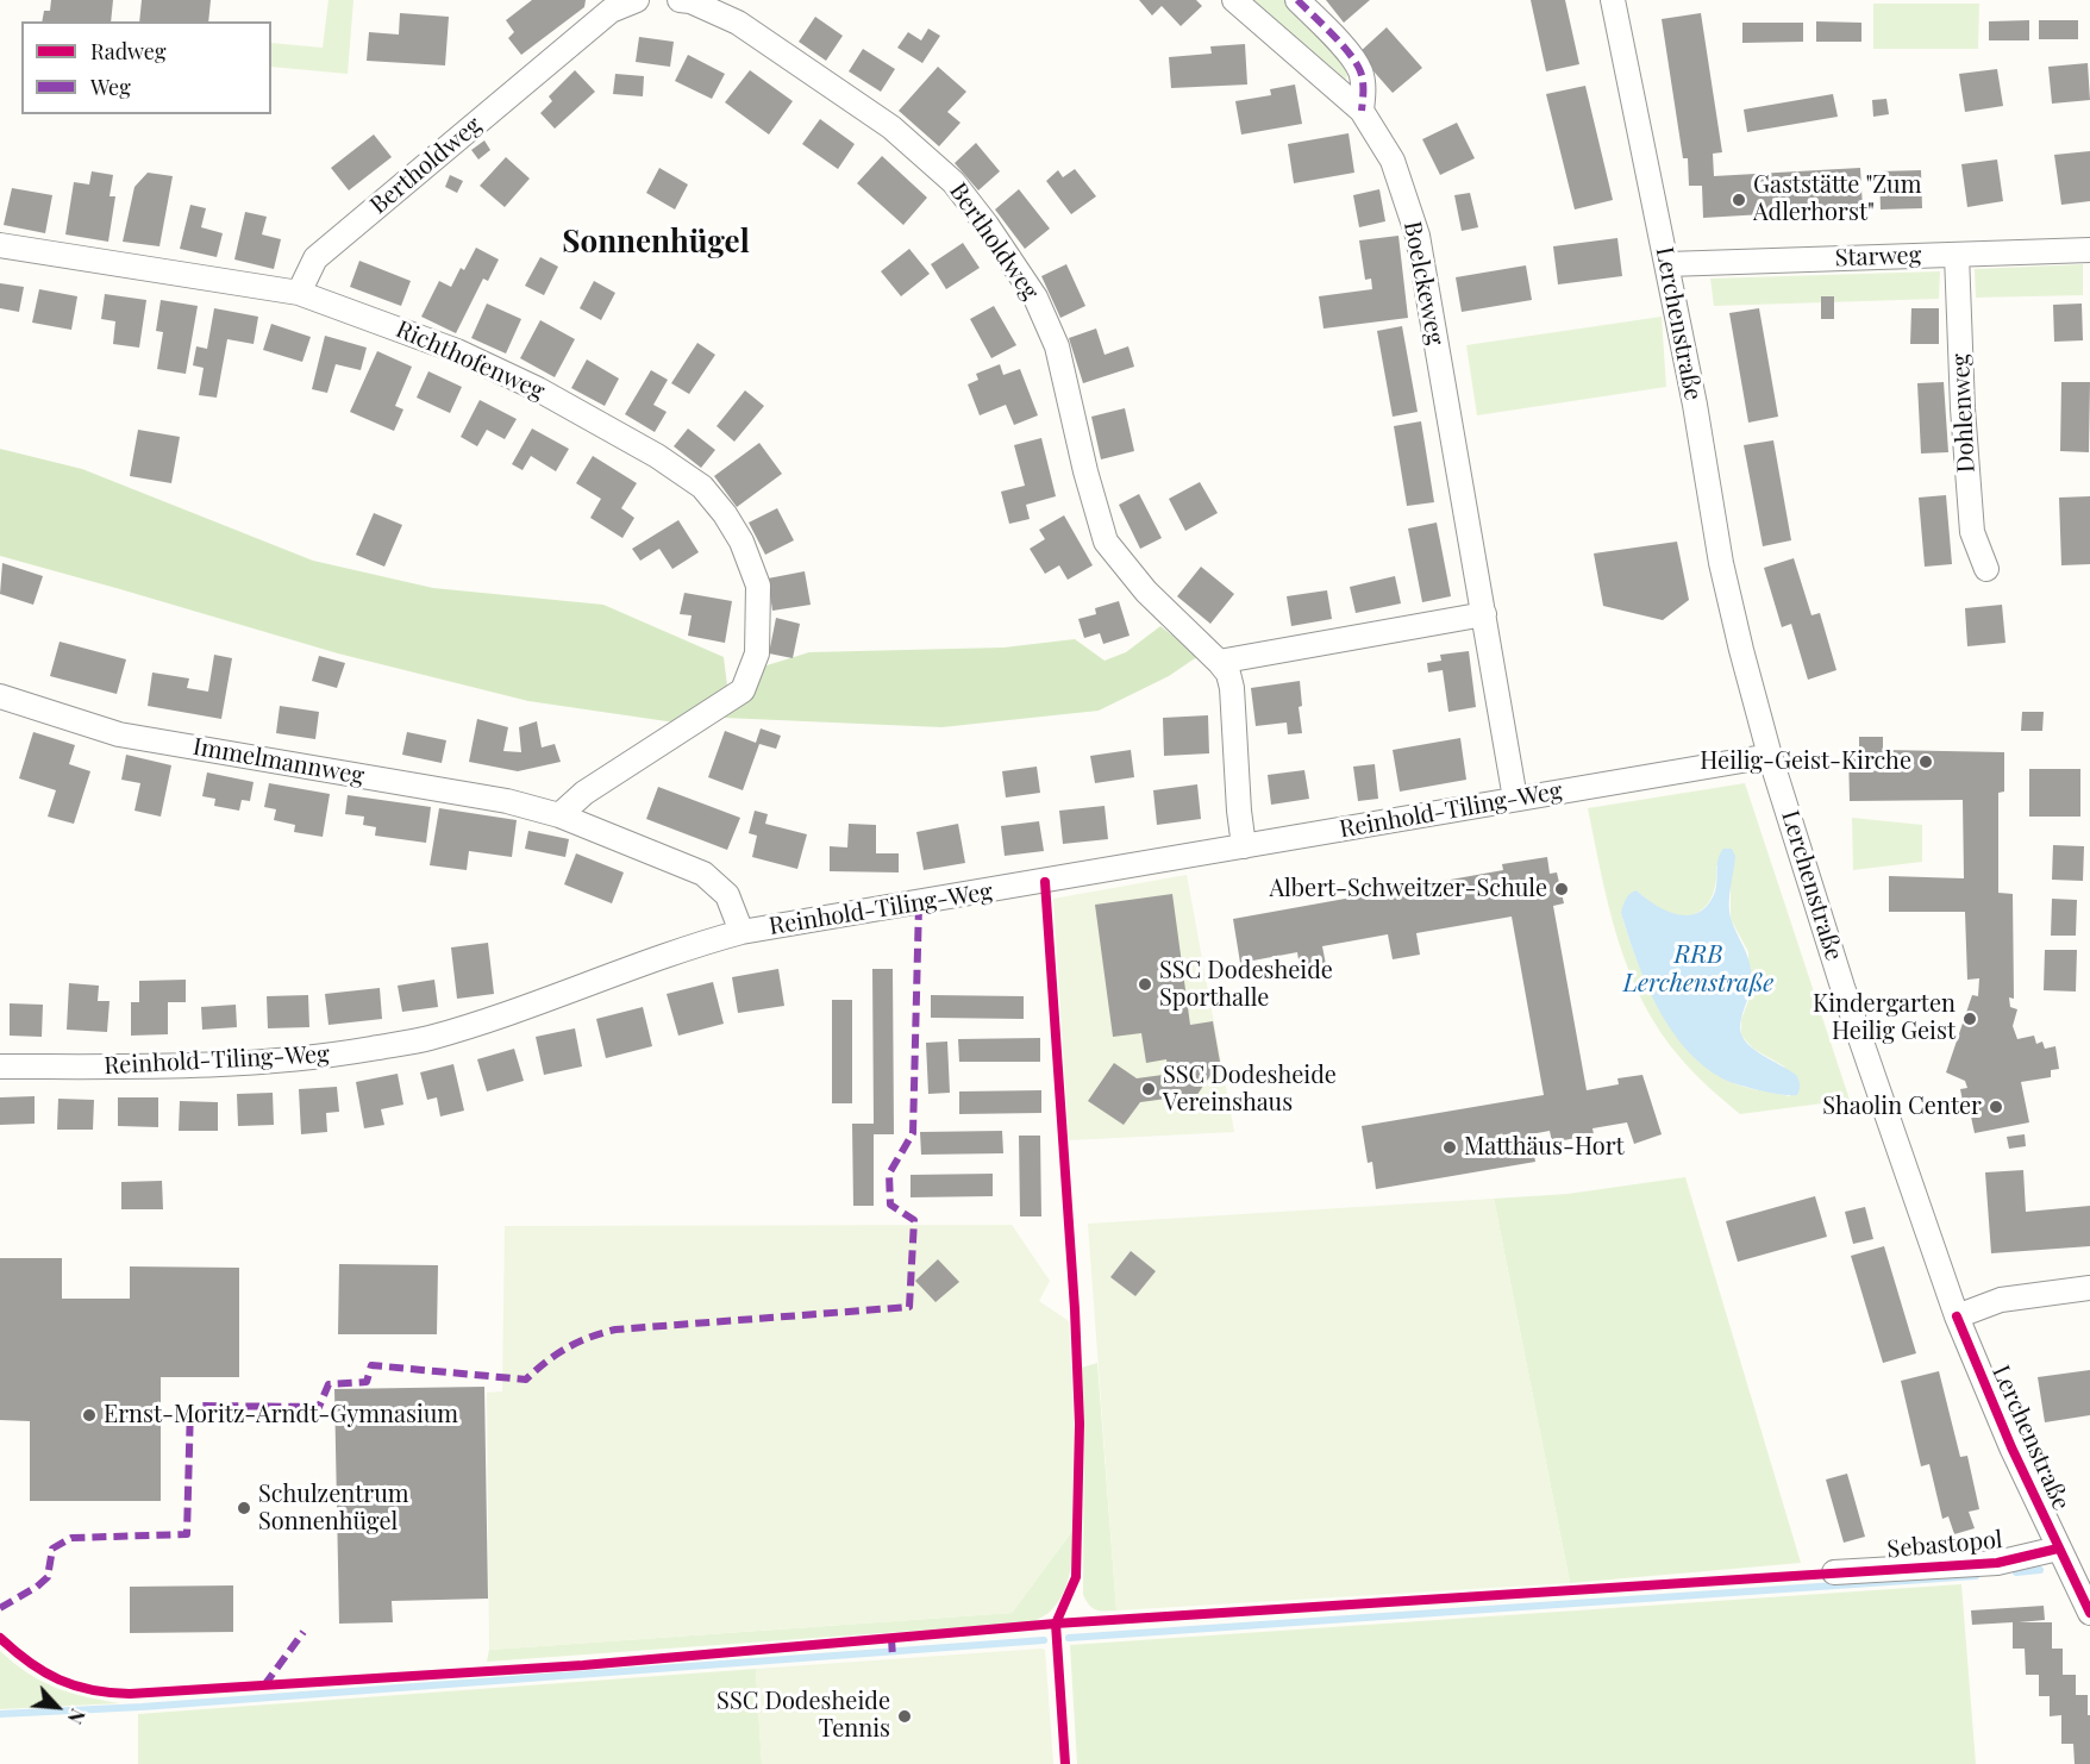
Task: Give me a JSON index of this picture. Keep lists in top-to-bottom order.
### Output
{
  "streets": {
    "street": [
      "Bertholdweg",
      "Starweg",
      "Boelckeweg",
      "Lerchenstraße",
      "Richthofenweg",
      "Dohlenweg",
      "Immelmannweg",
      "Reinhold-Tiling-Weg",
      "Sebastopol"
    ]
  },
  "crossings": [
    ["Bertholdweg", "Richthofenweg"],
    ["Bertholdweg", "Reinhold-Tiling-Weg"],
    ["Starweg", "Lerchenstraße"],
    ["Starweg", "Dohlenweg"],
    ["Boelckeweg", "Reinhold-Tiling-Weg"],
    ["Lerchenstraße", "Reinhold-Tiling-Weg"],
    ["Lerchenstraße", "Sebastopol"],
    ["Richthofenweg", "Immelmannweg"],
    ["Immelmannweg", "Reinhold-Tiling-Weg"]
  ],
  "districts": ["Sonnenhügel"],
  "water": ["RRB Lerchenstraße"],
  "places": [
    "Gaststätte \"Zum Adlerhorst\"",
    "Heilig-Geist-Kirche",
    "Albert-Schweitzer-Schule",
    "SSC Dodesheide Sporthalle",
    "Kindergarten Heilig Geist",
    "SSC Dodesheide Vereinshaus",
    "Shaolin Center",
    "Matthäus-Hort",
    "Ernst-Moritz-Arndt-Gymnasium",
    "Schulzentrum Sonnenhügel",
    "SSC Dodesheide Tennis"
  ],
  "legend": ["Radweg", "Weg"],
  "north": "bottom right"
}
